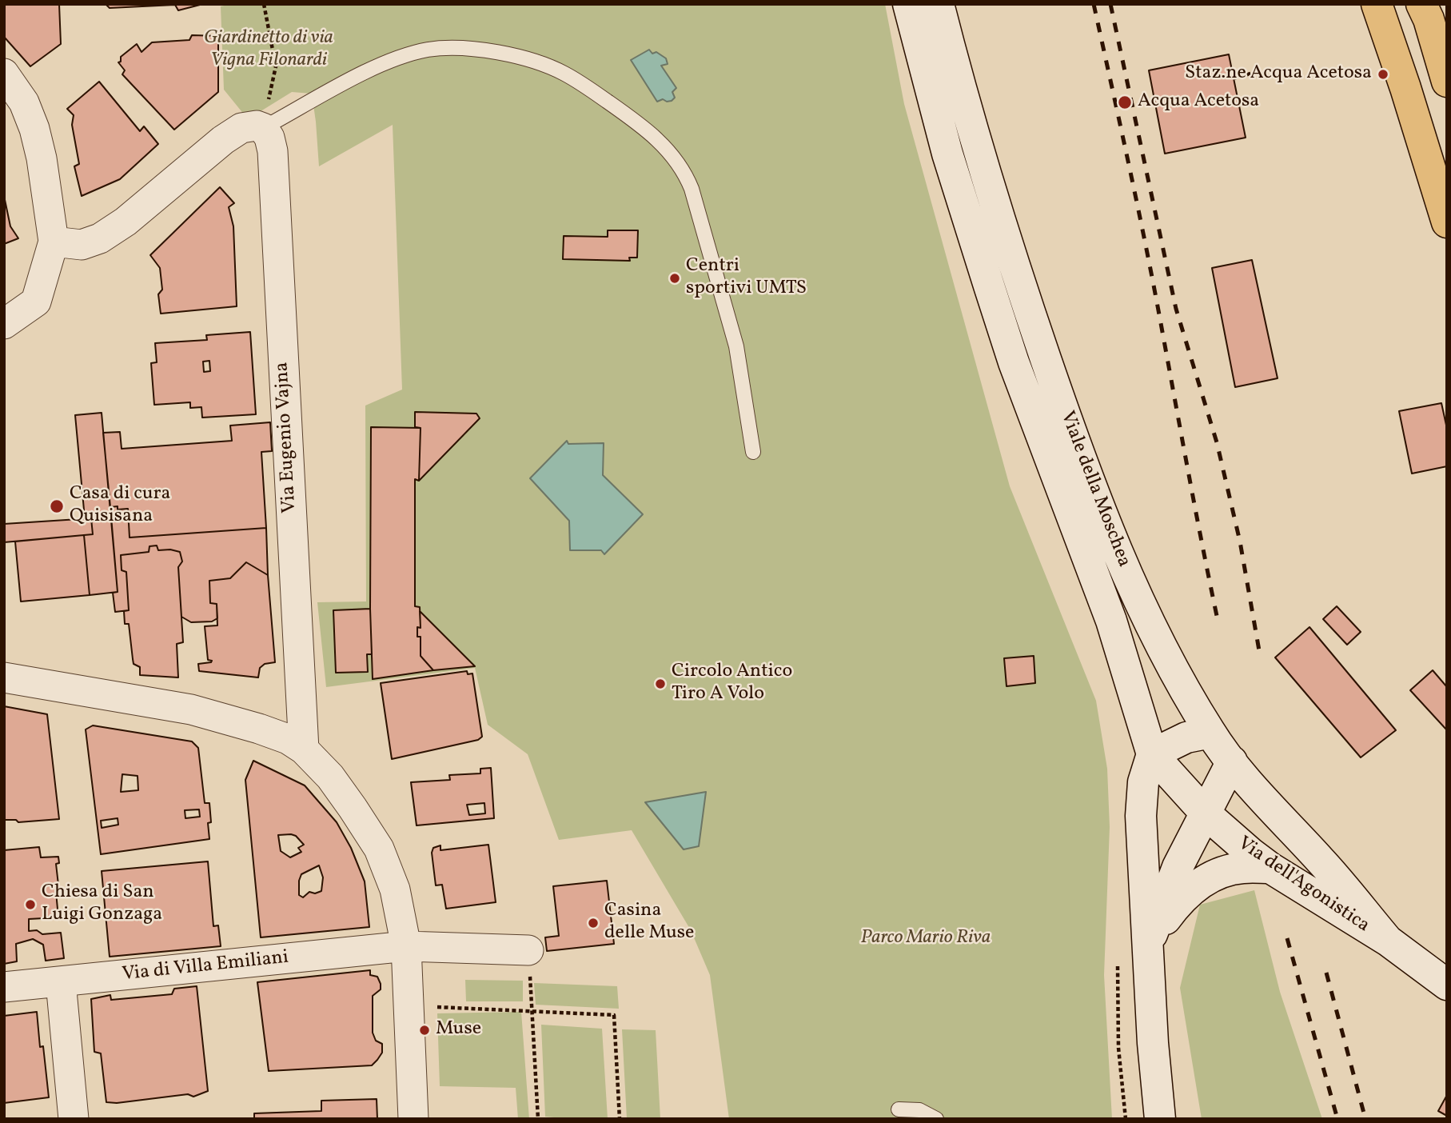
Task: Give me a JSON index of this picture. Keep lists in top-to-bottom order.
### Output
{
  "streets": {
    "main road": ["Viale della Moschea", "Via dell'Agonistica"],
    "street": ["Via Eugenio Vajna", "Via di Villa Emiliani"]
  },
  "crossings": [
    ["Viale della Moschea", "Via dell'Agonistica"]
  ],
  "parks": ["Giardinetto di via Vigna Filonardi", "Parco Mario Riva"],
  "places": [
    "Staz.ne Acqua Acetosa",
    "Acqua Acetosa",
    "Centri sportivi UMTS",
    "Casa di cura Quisisana",
    "Circolo Antico Tiro A Volo",
    "Chiesa di San Luigi Gonzaga",
    "Casina delle Muse",
    "Muse"
  ]
}
